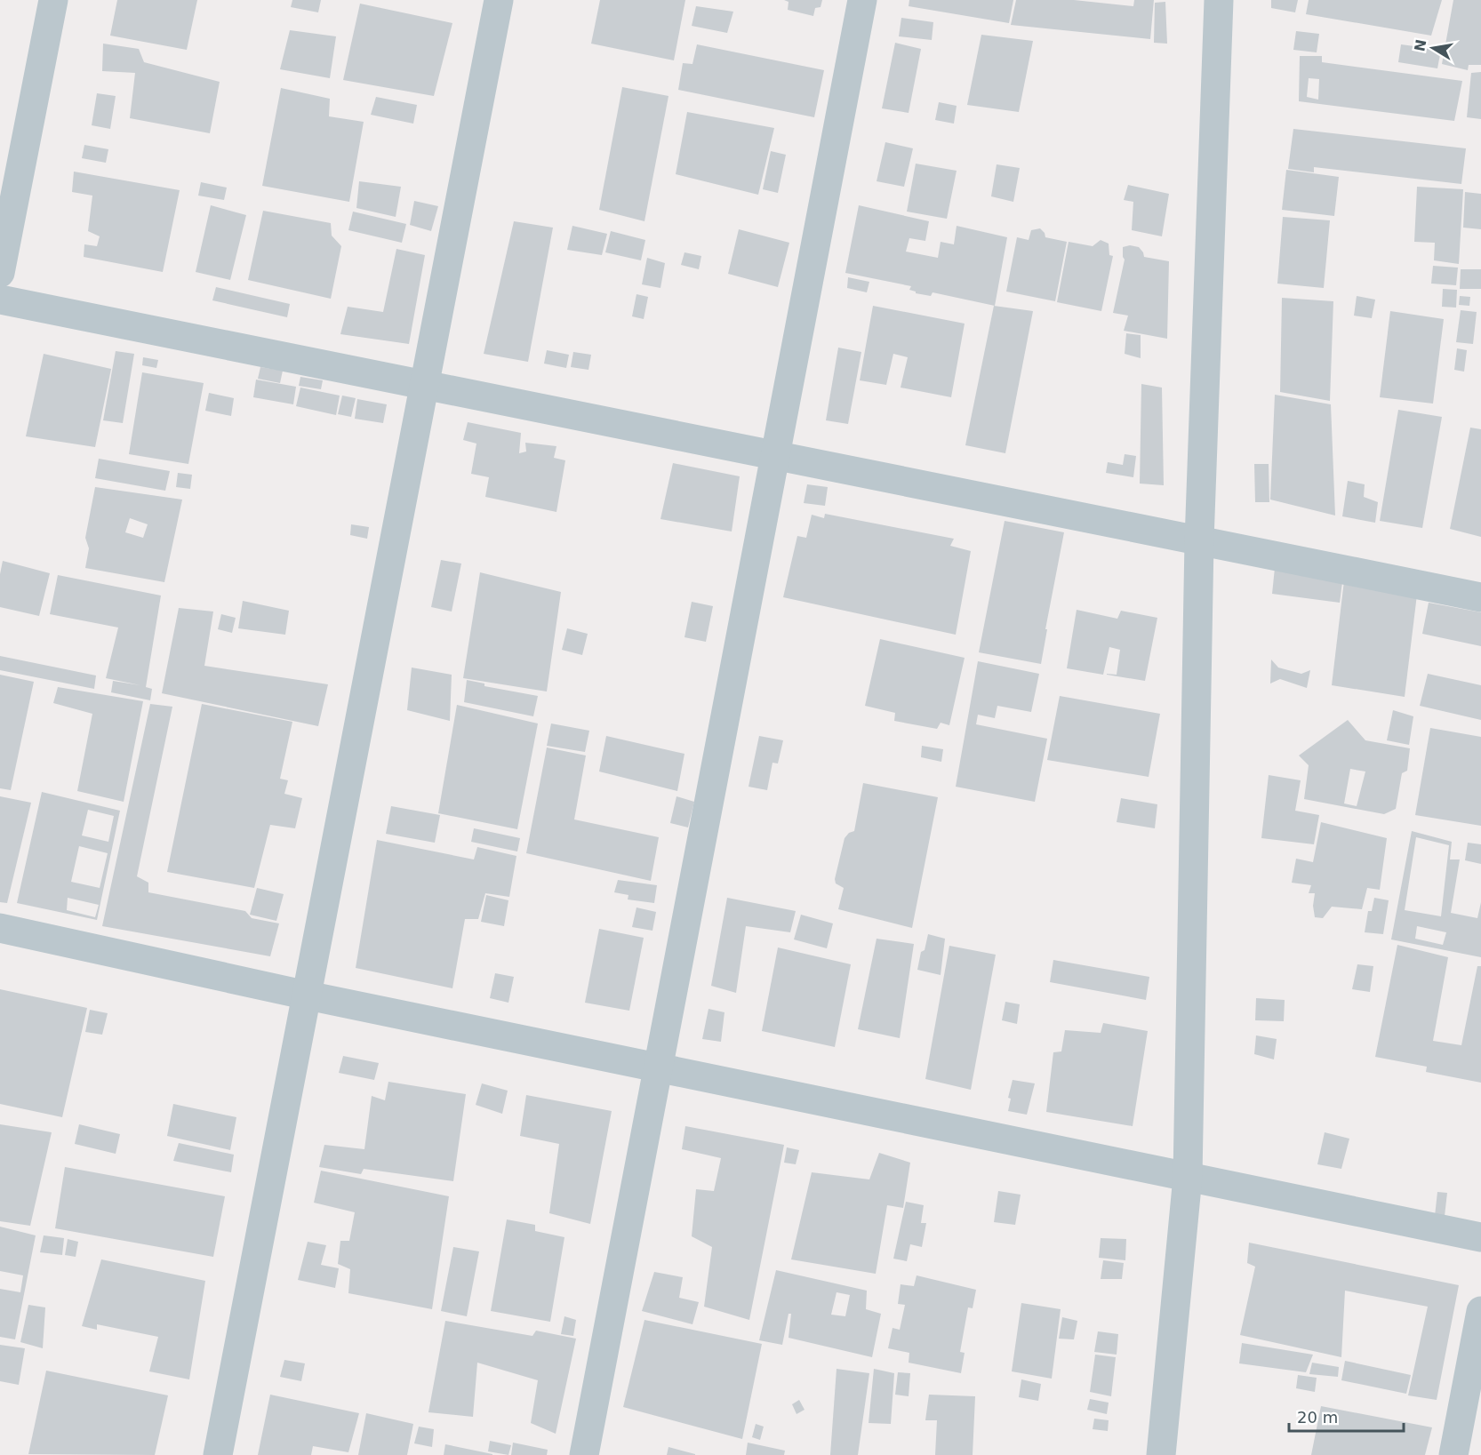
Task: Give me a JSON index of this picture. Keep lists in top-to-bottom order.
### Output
{
  "scale_bar": "20 m",
  "north": "left"
}
